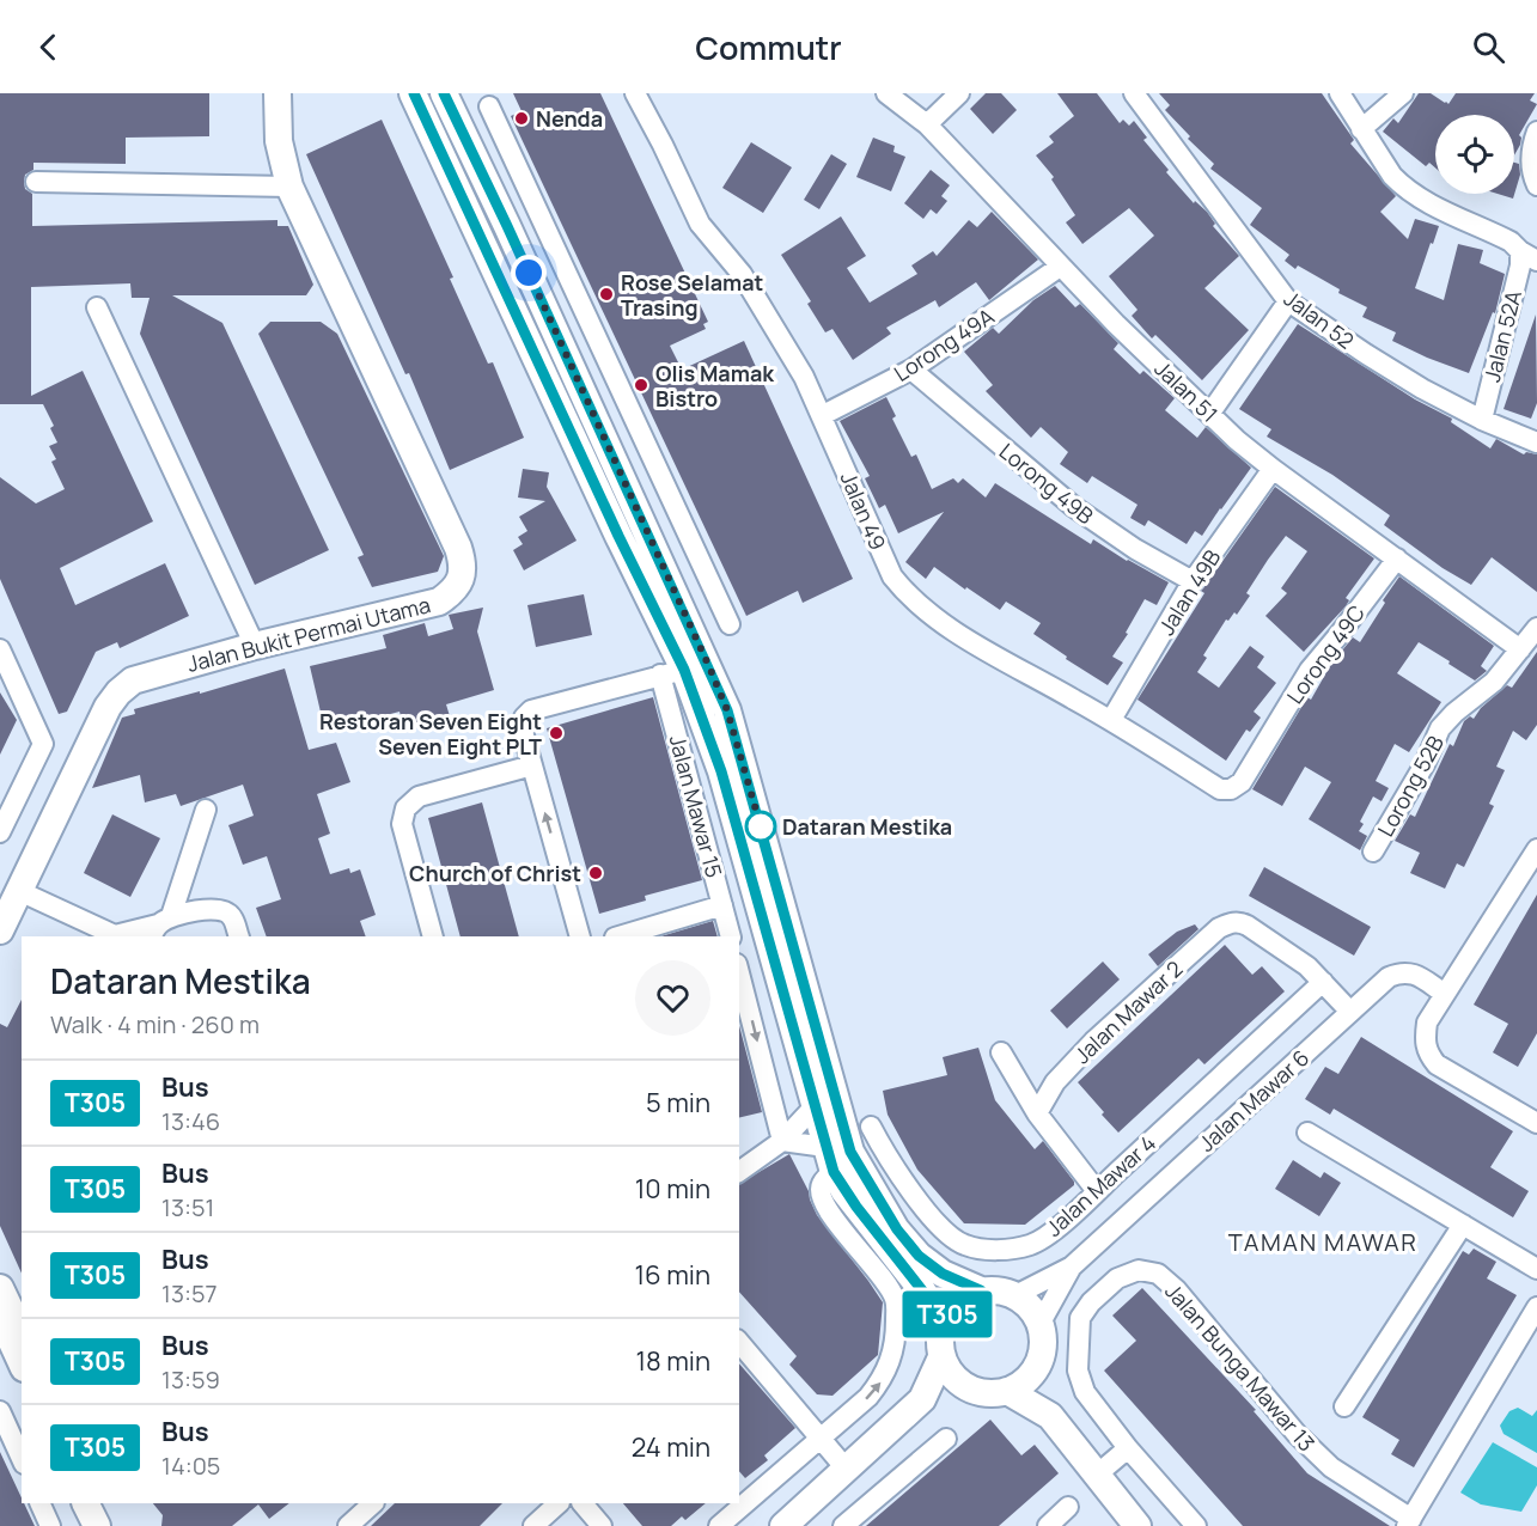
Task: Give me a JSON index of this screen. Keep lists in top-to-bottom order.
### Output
{
  "streets": {
    "street": [
      "Jalan 52",
      "Jalan 52A",
      "Lorong 49A",
      "Jalan 51",
      "Lorong 49B",
      "Jalan 49",
      "Jalan 49B",
      "Jalan Bukit Permai Utama",
      "Lorong 49C",
      "Lorong 52B",
      "Jalan Mawar 15",
      "Jalan Mawar 2",
      "Jalan Mawar 6",
      "Jalan Mawar 4",
      "Jalan Bunga Mawar 13"
    ]
  },
  "crossings": [
    ["Jalan 52", "Jalan 52A"],
    ["Lorong 49A", "Jalan 51"],
    ["Lorong 49A", "Lorong 49B"],
    ["Lorong 49A", "Jalan 49"],
    ["Jalan 51", "Jalan 49B"],
    ["Jalan 51", "Lorong 49C"],
    ["Jalan 51", "Lorong 52B"],
    ["Lorong 49B", "Jalan 49B"],
    ["Jalan 49", "Jalan 49B"],
    ["Jalan 49", "Lorong 49C"],
    ["Jalan Mawar 2", "Jalan Mawar 4"]
  ],
  "districts": ["TAMAN MAWAR"],
  "places": [
    "Nenda",
    "Rose Selamat Trasing",
    "Olis Mamak Bistro",
    "Restoran Seven Eight Seven Eight PLT",
    "Dataran Mestika",
    "Church of Christ"
  ],
  "lines": ["bus line T305"],
  "page": {
    "header": "Commutr",
    "on_map": "T305",
    "heading": ["Dataran Mestika", "Walk · 4 min · 260 m"],
    "list": [
      {
        "mark": "T305",
        "name": "Bus",
        "note": "13:46",
        "value": "5 min"
      },
      {
        "mark": "T305",
        "name": "Bus",
        "note": "13:51",
        "value": "10 min"
      },
      {
        "mark": "T305",
        "name": "Bus",
        "note": "13:57",
        "value": "16 min"
      },
      {
        "mark": "T305",
        "name": "Bus",
        "note": "13:59",
        "value": "18 min"
      },
      {
        "mark": "T305",
        "name": "Bus",
        "note": "14:05",
        "value": "24 min"
      }
    ]
  }
}
